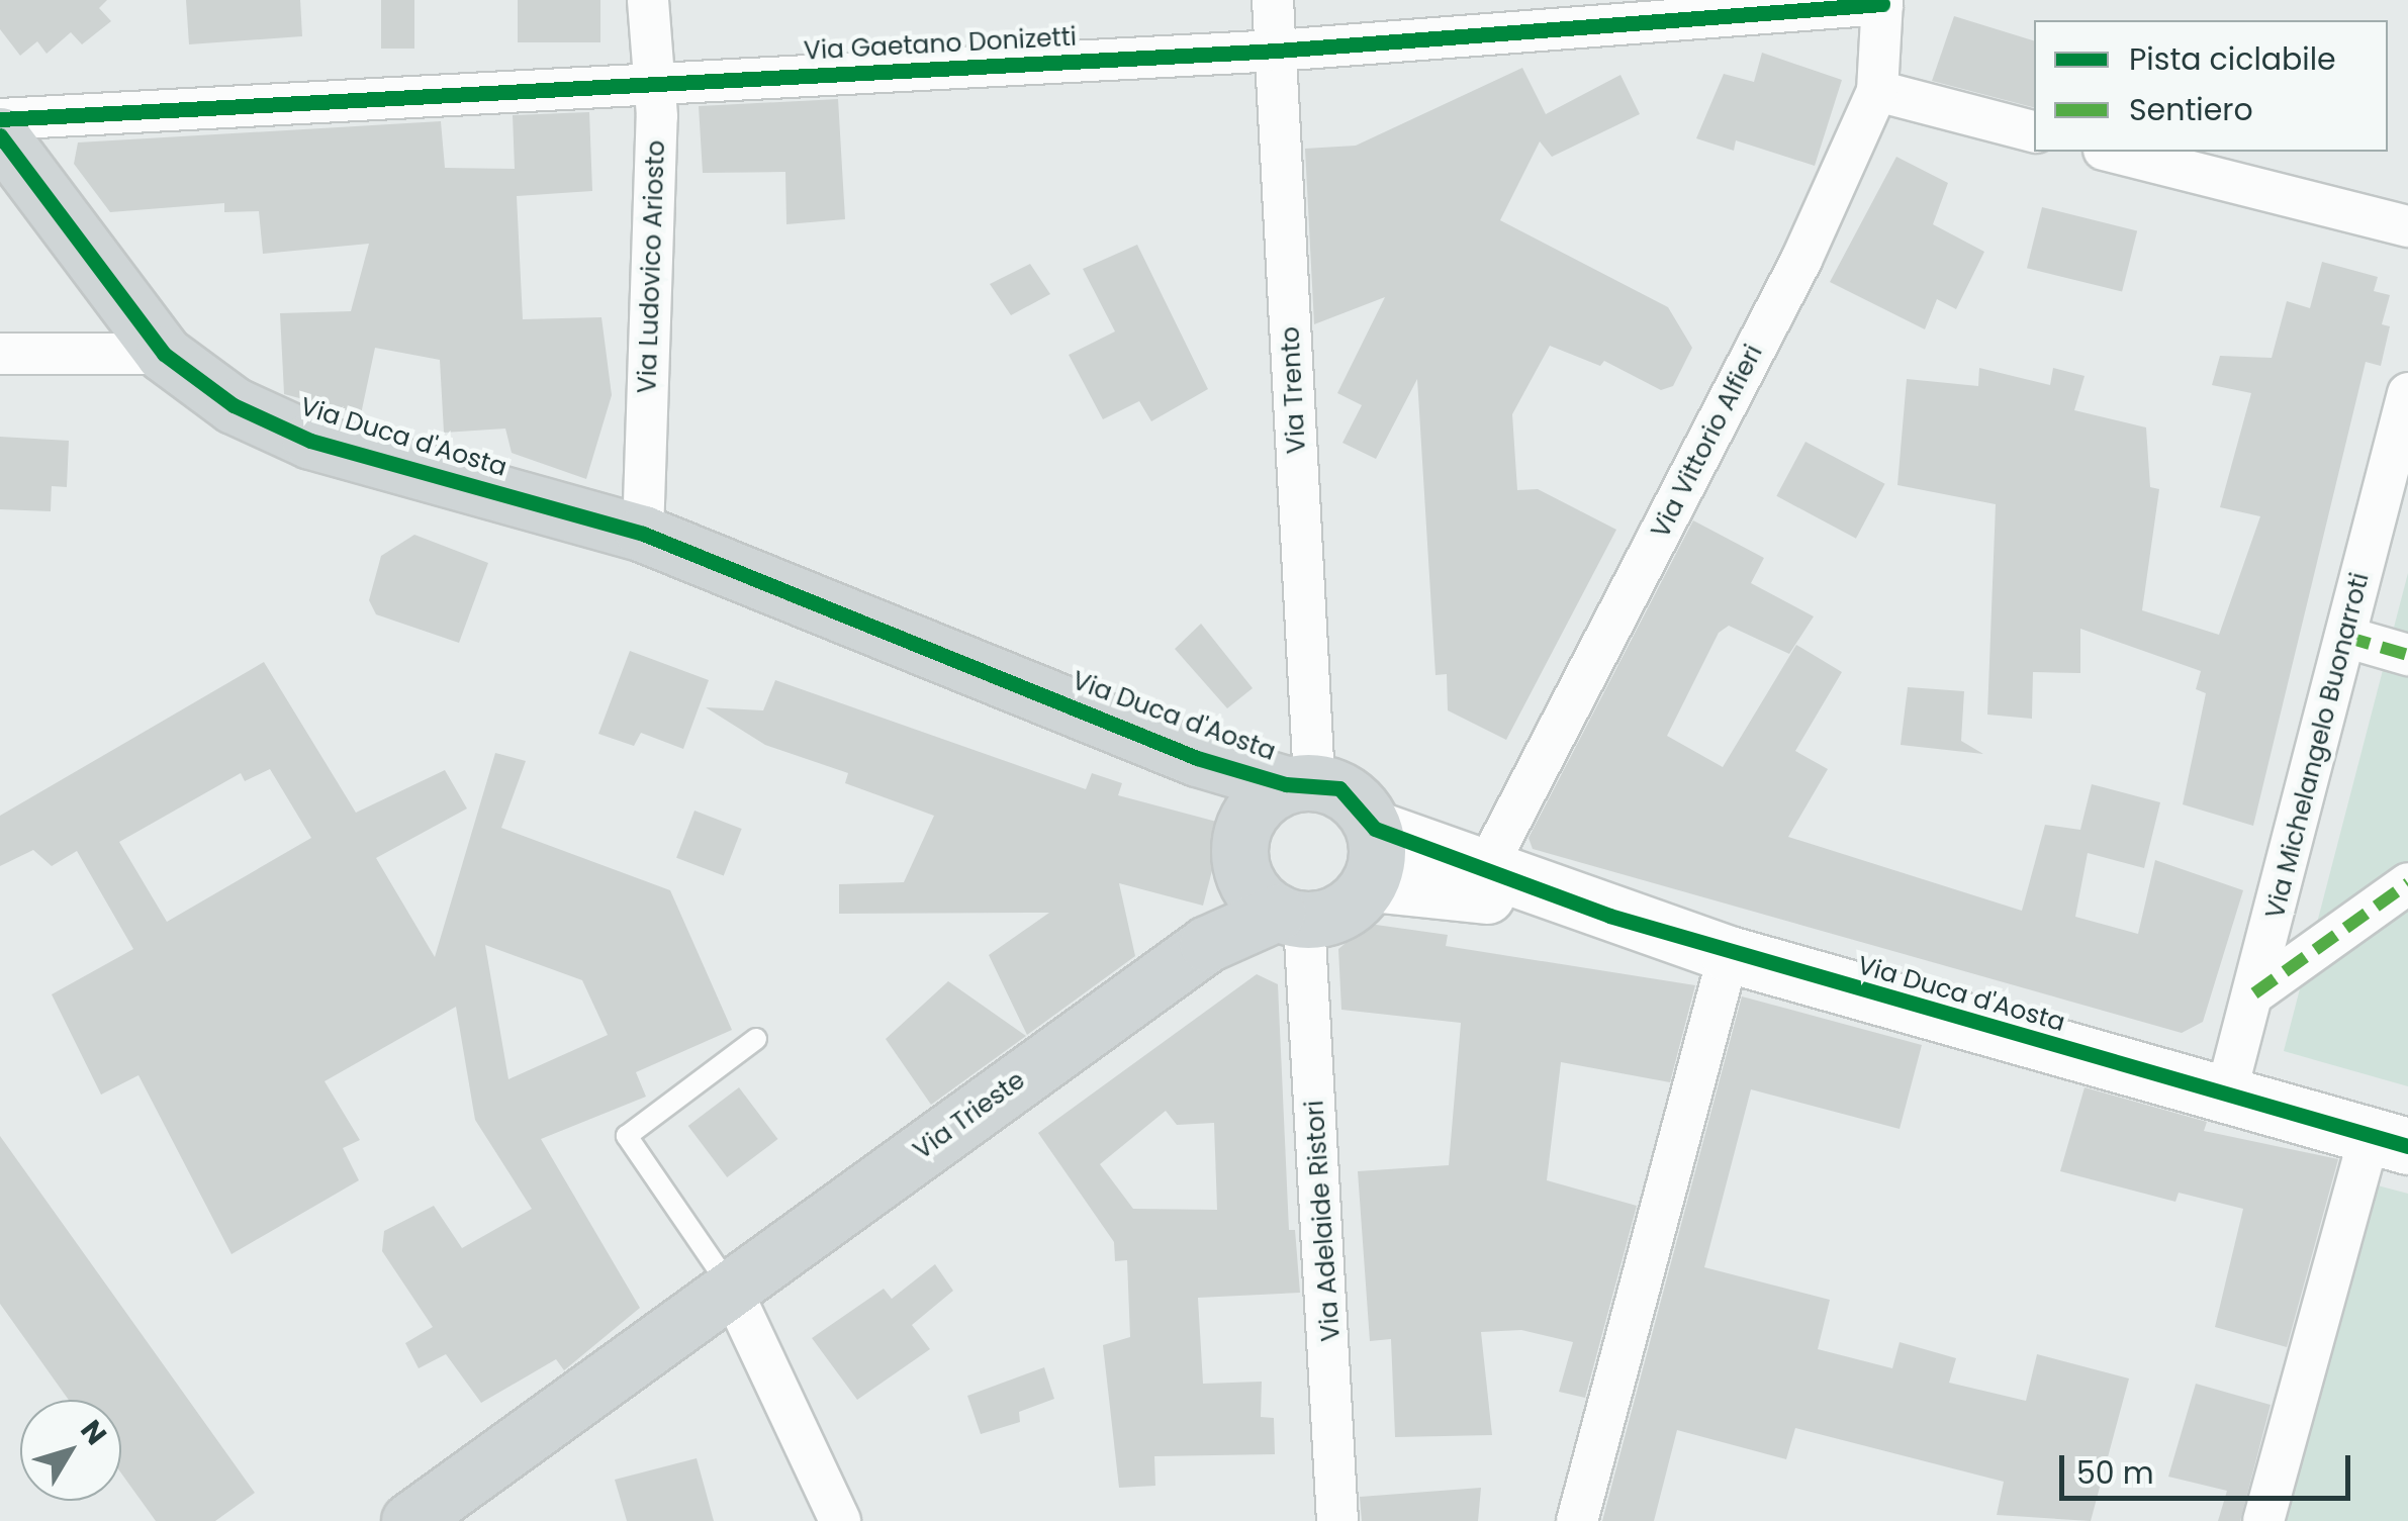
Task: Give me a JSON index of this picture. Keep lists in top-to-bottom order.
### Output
{
  "streets": {
    "main road": ["Via Duca d'Aosta", "Via Trieste"],
    "street": [
      "Via Gaetano Donizetti",
      "Via Ludovico Ariosto",
      "Via Trento",
      "Via Vittorio Alfieri",
      "Via Michelangelo Buonarroti",
      "Via Adelaide Ristori"
    ]
  },
  "crossings": [
    ["Via Gaetano Donizetti", "Via Ludovico Ariosto"],
    ["Via Gaetano Donizetti", "Via Trento"],
    ["Via Gaetano Donizetti", "Via Vittorio Alfieri"],
    ["Via Ludovico Ariosto", "Via Duca d'Aosta"],
    ["Via Trento", "Via Duca d'Aosta"],
    ["Via Trento", "Via Trieste"],
    ["Via Trento", "Via Adelaide Ristori"],
    ["Via Duca d'Aosta", "Via Vittorio Alfieri"],
    ["Via Duca d'Aosta", "Via Michelangelo Buonarroti"],
    ["Via Duca d'Aosta", "Via Trieste"],
    ["Via Duca d'Aosta", "Via Adelaide Ristori"],
    ["Via Trieste", "Via Adelaide Ristori"]
  ],
  "legend": ["Pista ciclabile", "Sentiero"],
  "scale_bar": "50 m",
  "north": "top right"
}
